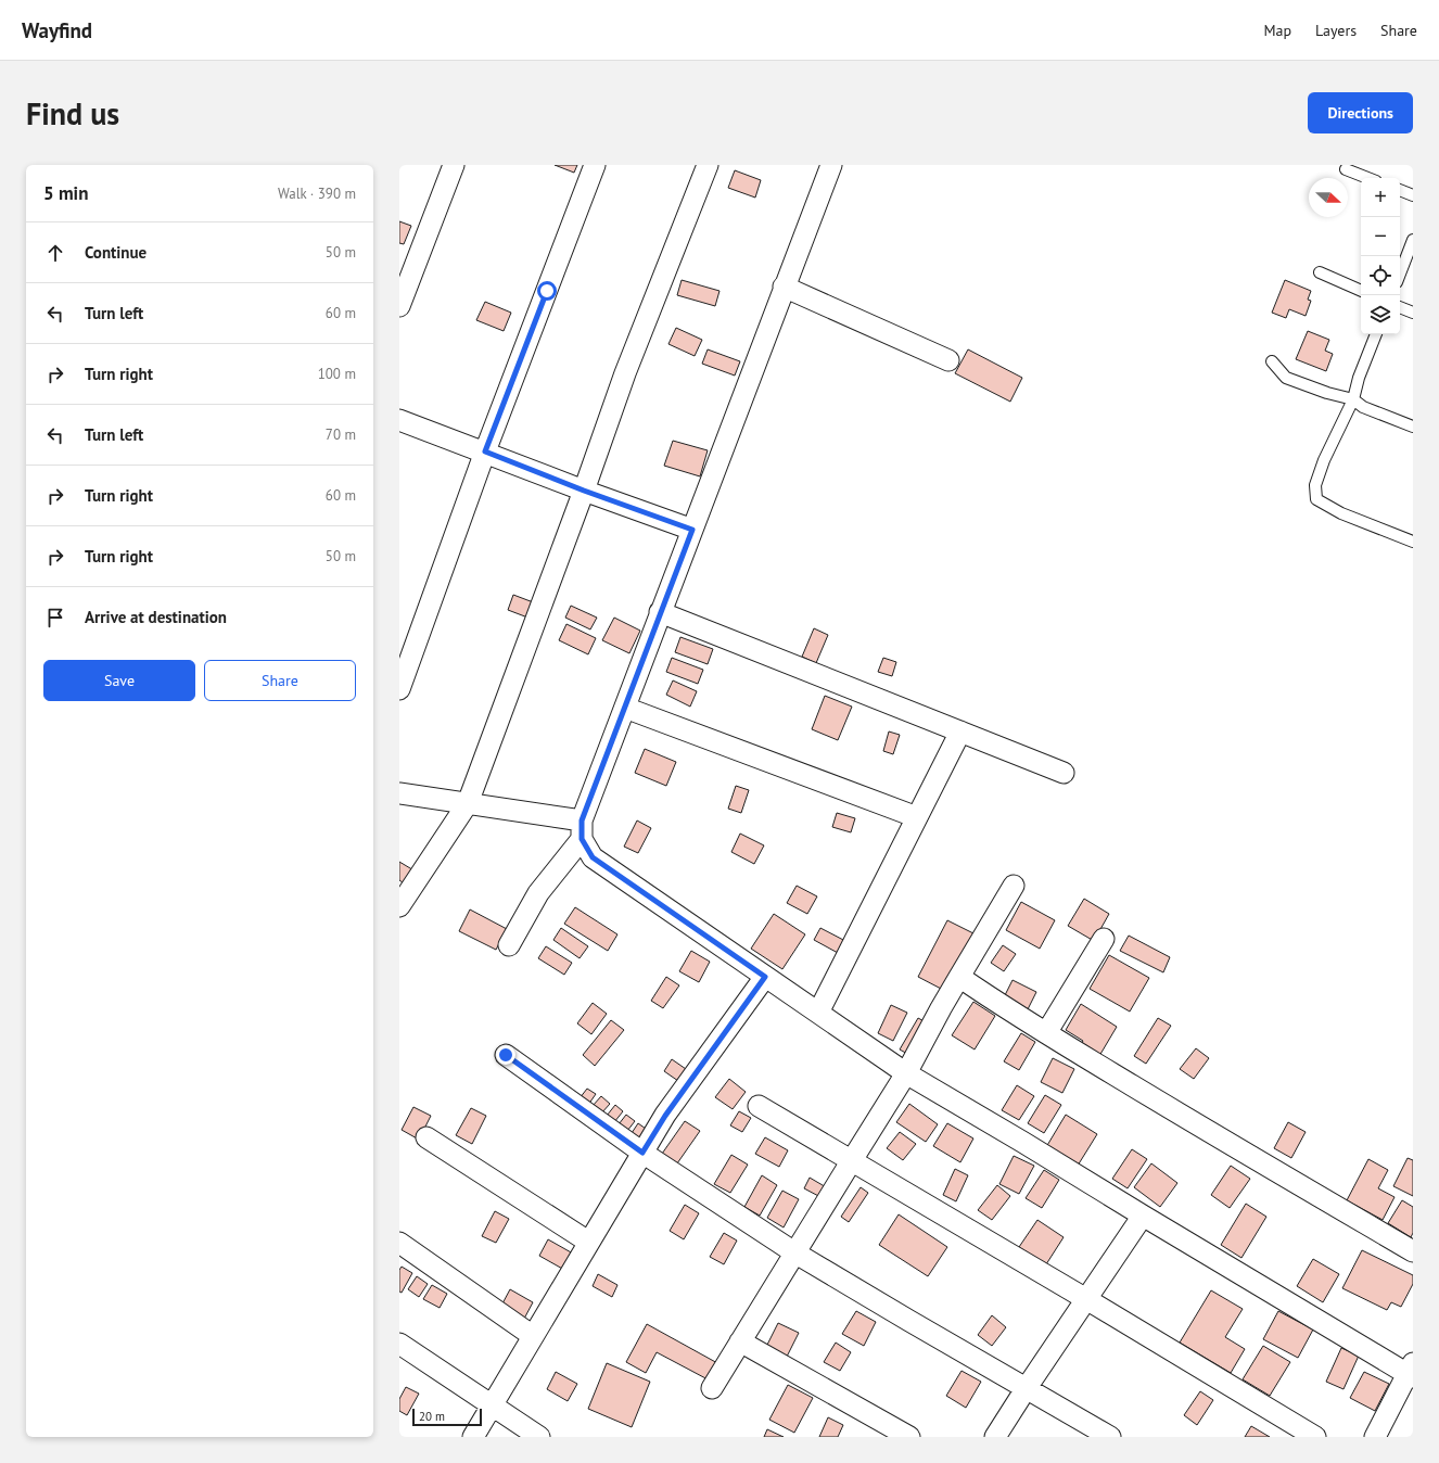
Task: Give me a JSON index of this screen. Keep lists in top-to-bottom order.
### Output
{
  "scale_bar": "20 m",
  "north": "right",
  "page": {
    "header": "Wayfind",
    "nav": ["Map", "Layers", "Share"],
    "buttons": [
      "Directions",
      ["Save", "Share"]
    ],
    "title": "Find us",
    "heading": ["5 min", "Walk · 390 m"],
    "map_buttons": ["+", "−"],
    "list": [
      ["Continue", "50 m"],
      ["Turn left", "60 m"],
      ["Turn right", "100 m"],
      ["Turn left", "70 m"],
      ["Turn right", "60 m"],
      ["Turn right", "50 m"],
      "Arrive at destination"
    ],
    "scale": "20 m"
  }
}
